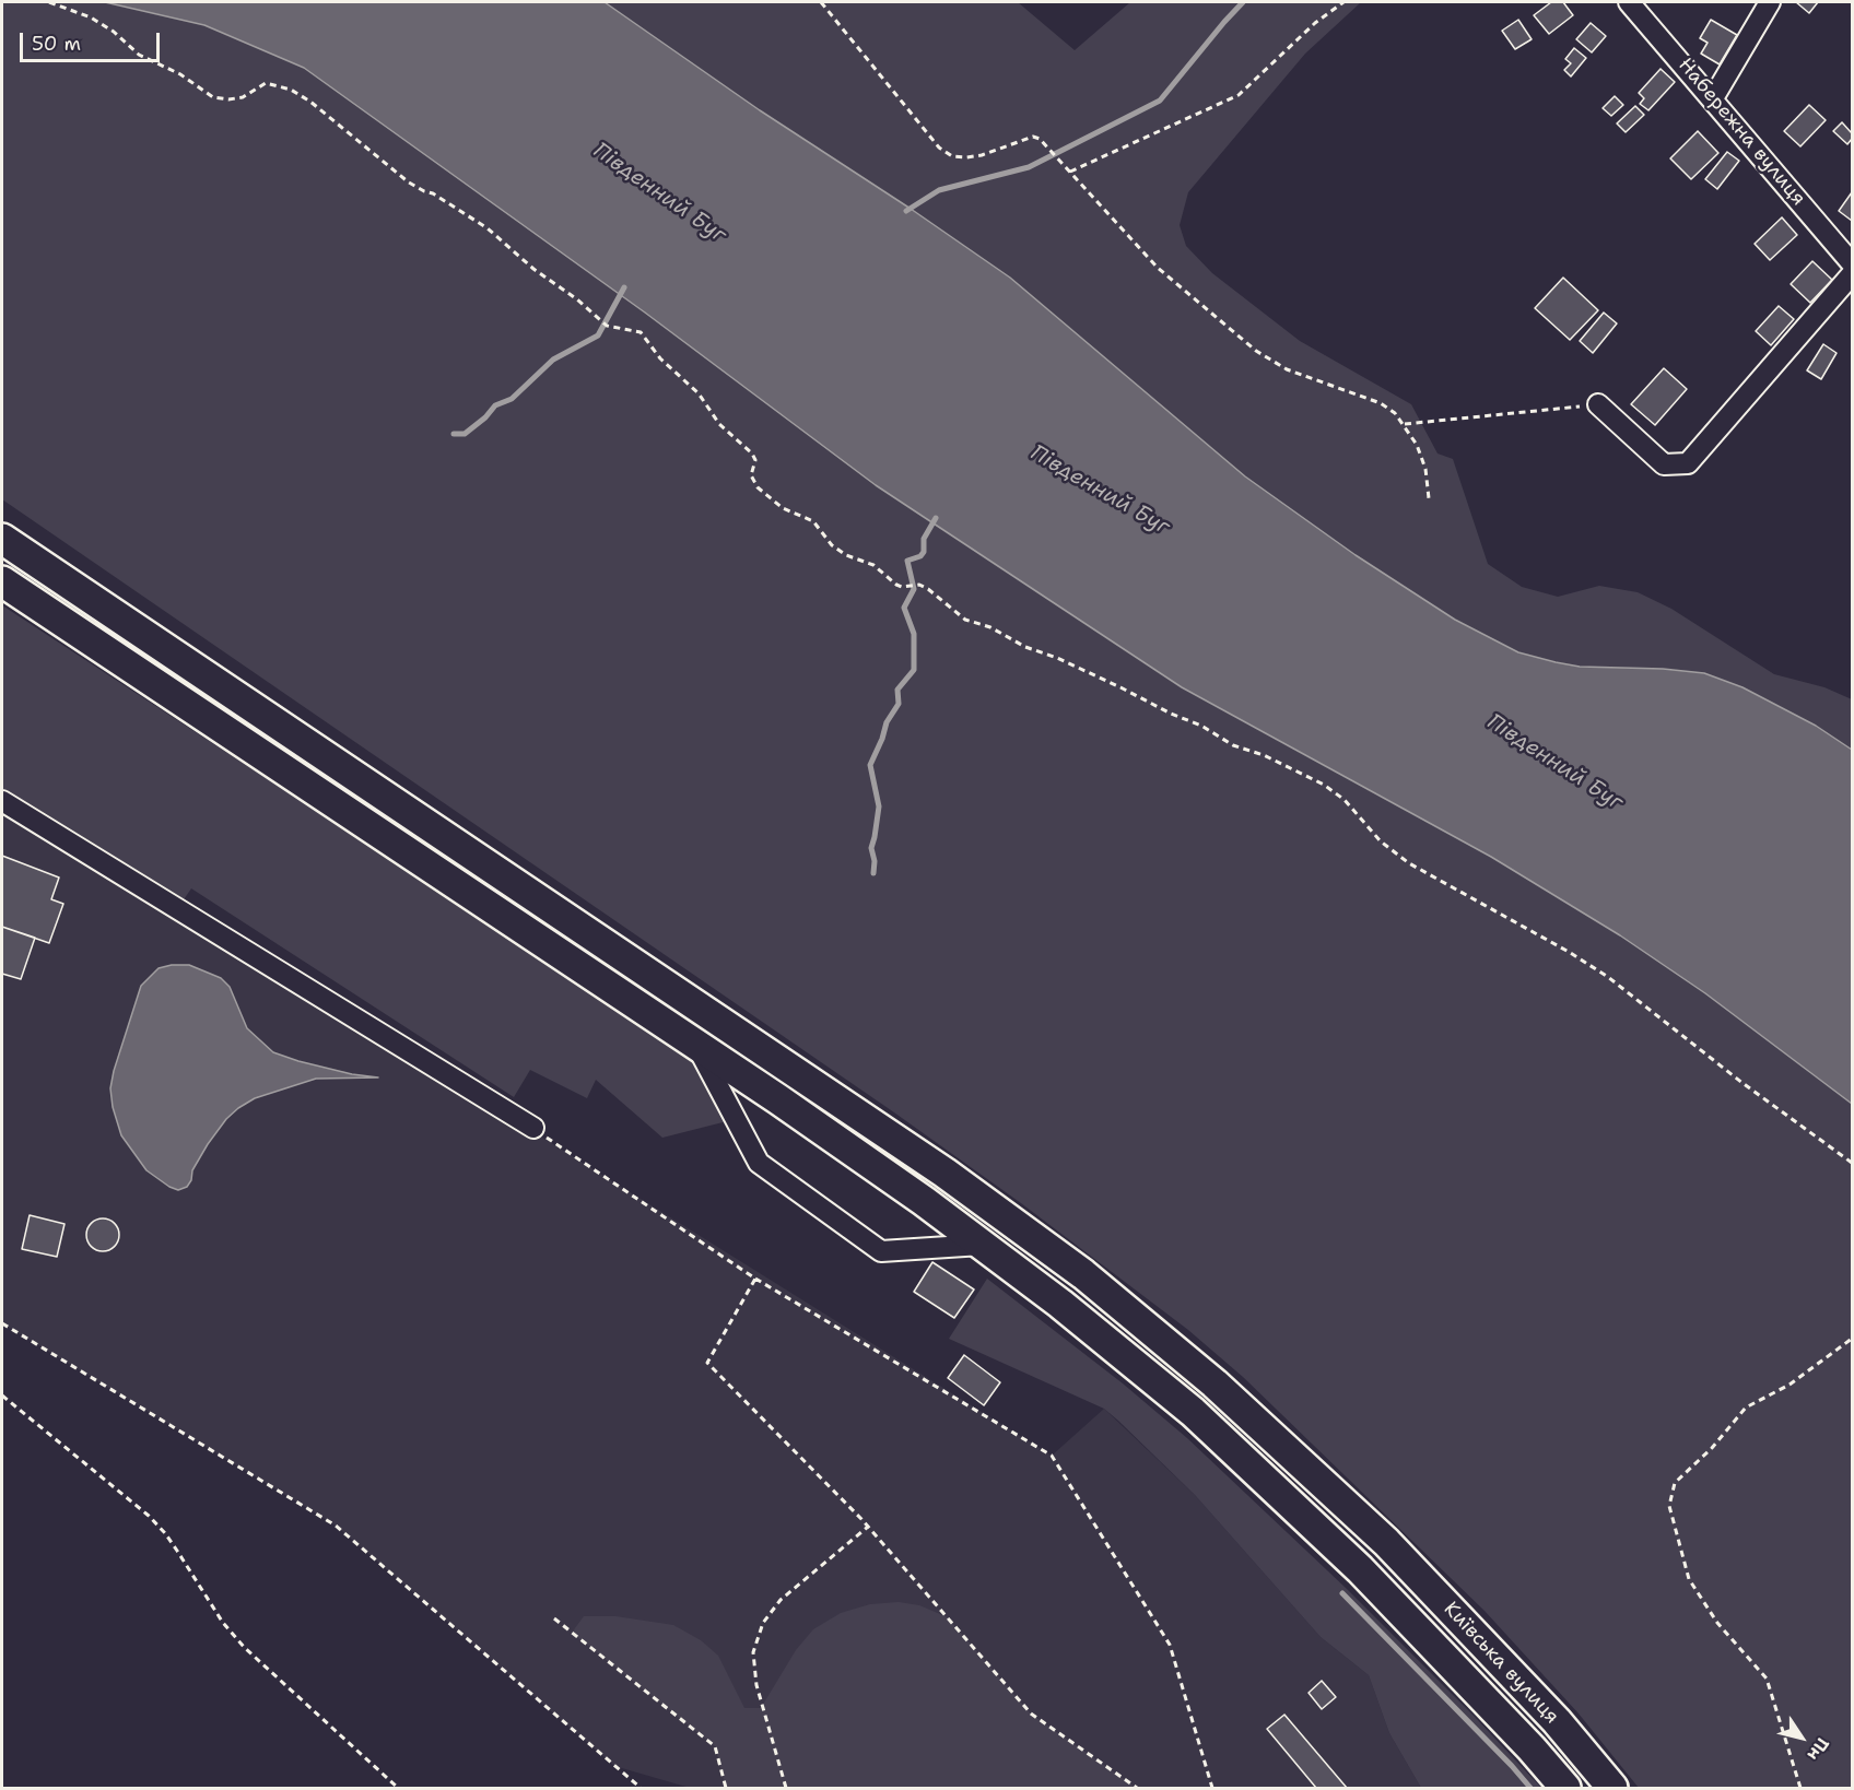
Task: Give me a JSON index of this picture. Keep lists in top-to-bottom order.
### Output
{
  "streets": {
    "highway": ["Київська вулиця"],
    "street": ["Набережна вулиця"]
  },
  "water": ["Південний Буг"],
  "scale_bar": "50 m",
  "north": "bottom right"
}
